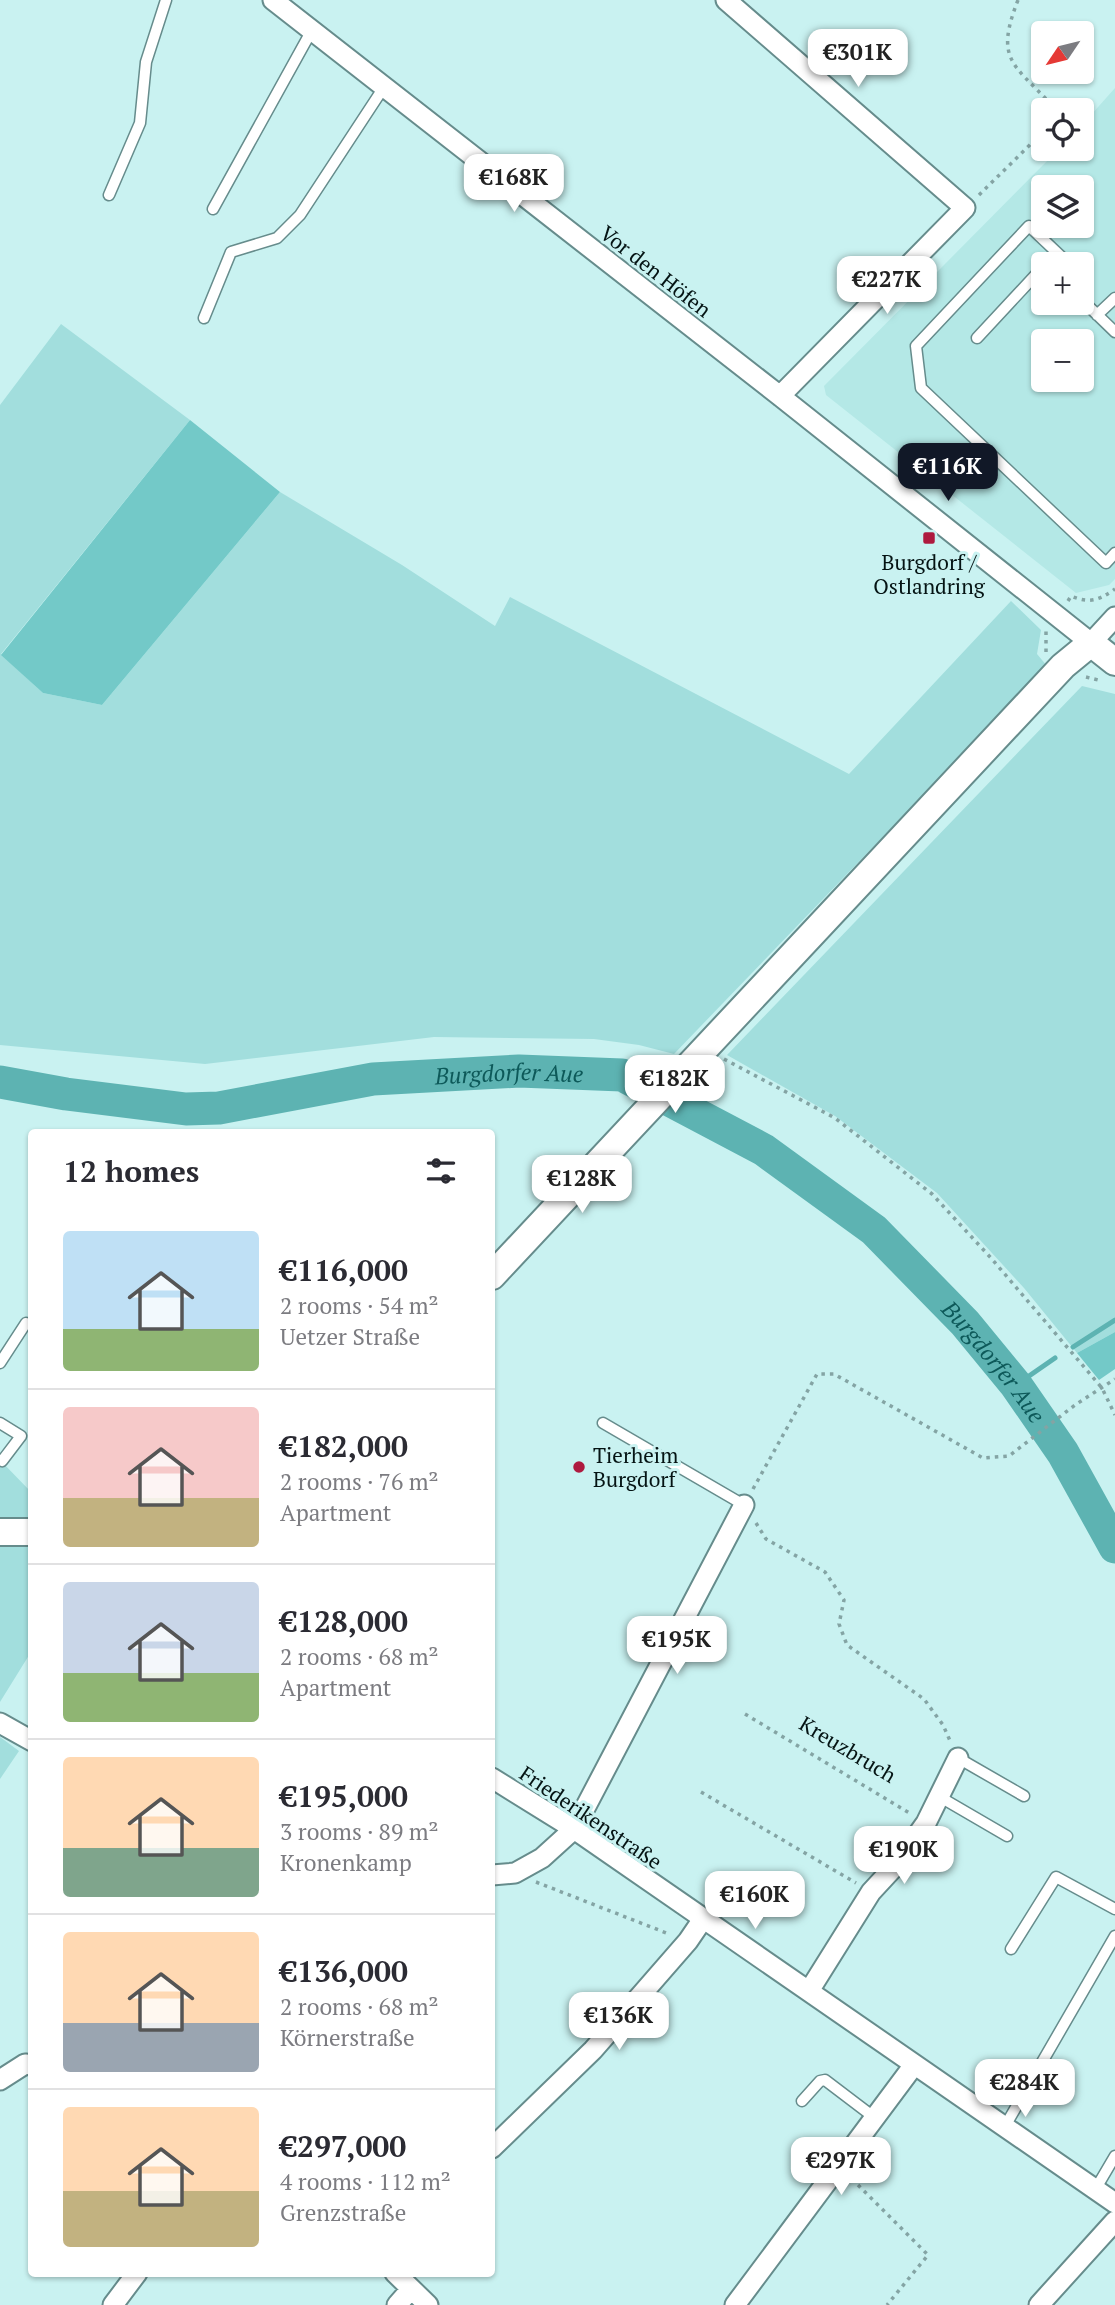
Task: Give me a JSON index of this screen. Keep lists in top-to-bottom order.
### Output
{
  "streets": {
    "street": ["Vor den Höfen", "Friederikenstraße"],
    "path": ["Kreuzbruch"]
  },
  "water": ["Burgdorfer Aue"],
  "places": {
    "transit": ["Burgdorf / Ostlandring"],
    "other": ["Tierheim Burgdorf"]
  },
  "north": "bottom left",
  "page": {
    "map_buttons": ["+", "−"],
    "price": [
      "€301K",
      "€168K",
      "€227K",
      "€116K",
      "€182K",
      "€128K",
      "€195K",
      "€190K",
      "€160K",
      "€136K",
      "€284K",
      "€297K"
    ],
    "heading": "12 homes",
    "list": [
      {
        "name": "€116,000",
        "note": "2 rooms · 54 m² · Uetzer Straße"
      },
      {
        "name": "€182,000",
        "note": "2 rooms · 76 m² · Apartment"
      },
      {
        "name": "€128,000",
        "note": "2 rooms · 68 m² · Apartment"
      },
      {
        "name": "€195,000",
        "note": "3 rooms · 89 m² · Kronenkamp"
      },
      {
        "name": "€136,000",
        "note": "2 rooms · 68 m² · Körnerstraße"
      },
      {
        "name": "€297,000",
        "note": "4 rooms · 112 m² · Grenzstraße"
      }
    ]
  }
}
